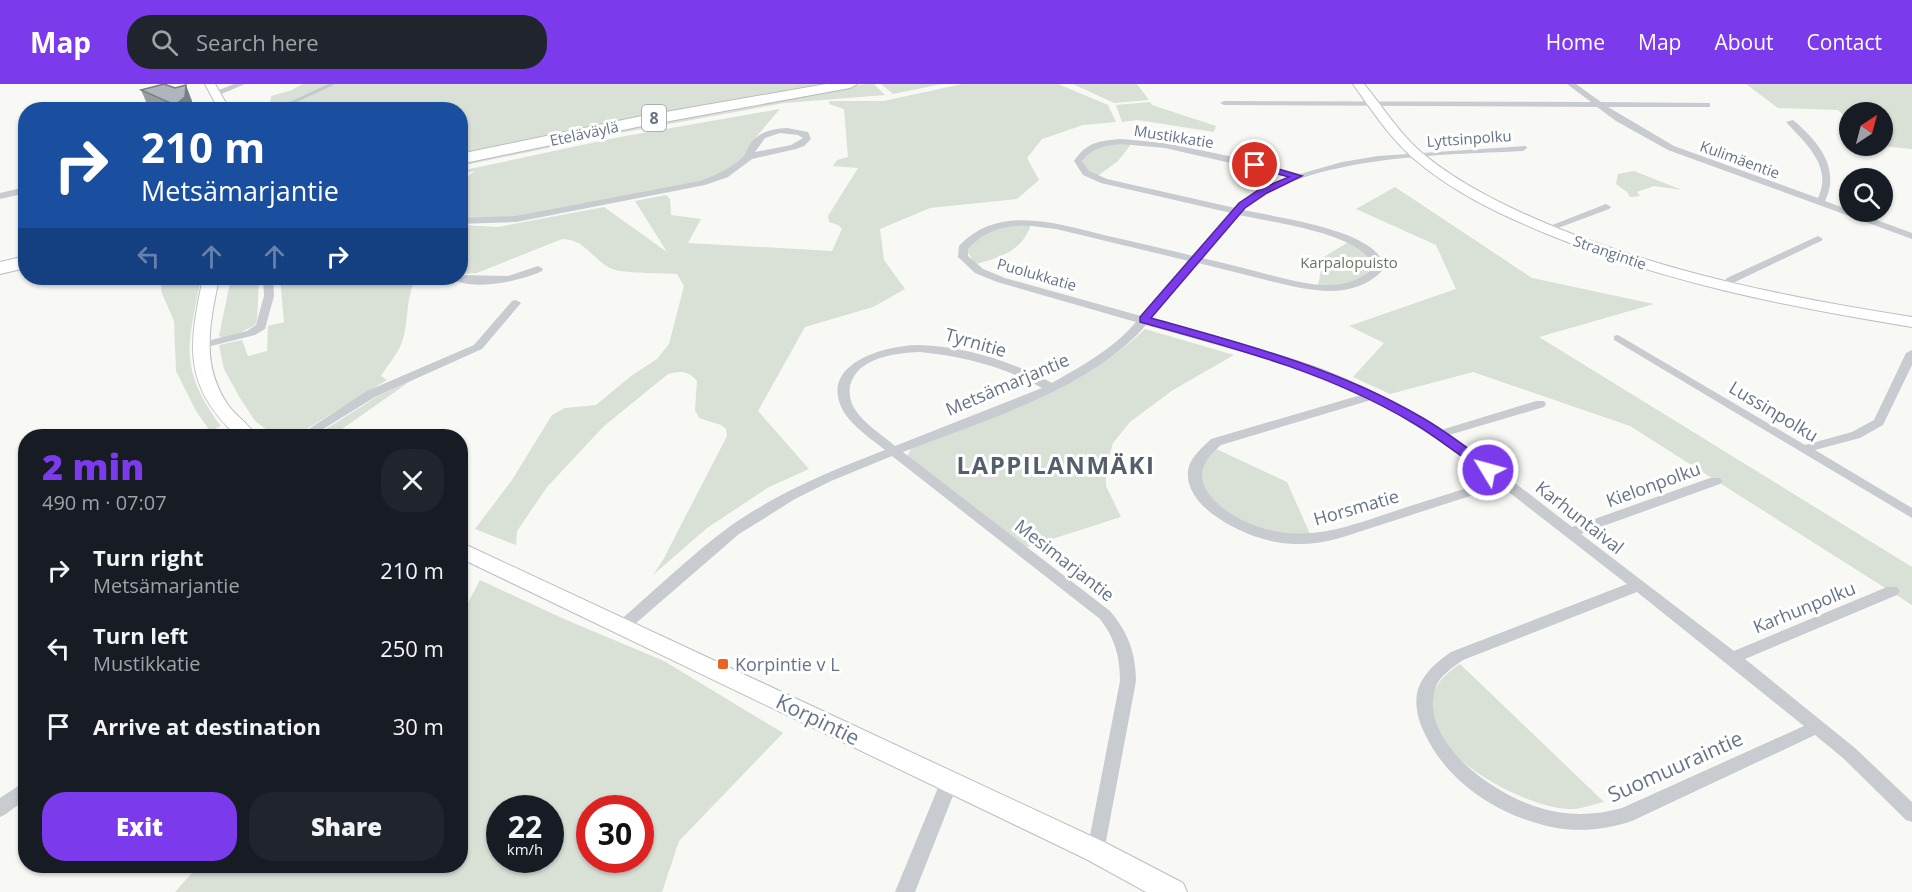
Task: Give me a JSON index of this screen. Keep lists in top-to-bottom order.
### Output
{
  "streets": {
    "highway": ["8", "Eteläväylä"],
    "street": [
      "Mustikkatie",
      "Lyttsinpolku",
      "Kulimäentie",
      "Strangintie",
      "Puolukkatie",
      "Tyrnitie",
      "Metsämarjantie",
      "Lussinpolku",
      "Kielonpolku",
      "Horsmatie",
      "Karhuntaival",
      "Mesimarjantie",
      "Karhunpolku",
      "Korpintie",
      "Suomuuraintie"
    ]
  },
  "crossings": [
    ["Mustikkatie", "Metsämarjantie"],
    ["Lyttsinpolku", "Strangintie"],
    ["Lyttsinpolku", "Metsämarjantie"],
    ["Strangintie", "Metsämarjantie"],
    ["Puolukkatie", "Metsämarjantie"],
    ["Puolukkatie", "Karhuntaival"],
    ["Tyrnitie", "Metsämarjantie"],
    ["Tyrnitie", "Mesimarjantie"],
    ["Metsämarjantie", "Karhuntaival"],
    ["Metsämarjantie", "Mesimarjantie"],
    ["Metsämarjantie", "Korpintie"],
    ["Kielonpolku", "Karhuntaival"],
    ["Horsmatie", "Karhuntaival"],
    ["Karhuntaival", "Karhunpolku"],
    ["Karhuntaival", "Suomuuraintie"],
    ["Mesimarjantie", "Korpintie"]
  ],
  "districts": ["LAPPILANMÄKI"],
  "parks": ["Karpalopuisto"],
  "places": {
    "transit": ["Korpintie v L"]
  },
  "north": "top right",
  "page": {
    "header": "Map",
    "search": "Search here",
    "nav": [
      "Home",
      "Map",
      "About",
      "Contact"
    ],
    "turn": ["210 m", "Metsämarjantie"],
    "heading": ["2 min", "490 m · 07:07"],
    "list": [
      {
        "name": "Turn right",
        "note": "Metsämarjantie",
        "value": "210 m"
      },
      {
        "name": "Turn left",
        "note": "Mustikkatie",
        "value": "250 m"
      },
      {
        "name": "Arrive at destination",
        "value": "30 m"
      }
    ],
    "buttons": ["Exit", "Share"],
    "speed": "22 km/h",
    "limit": "30"
  }
}
